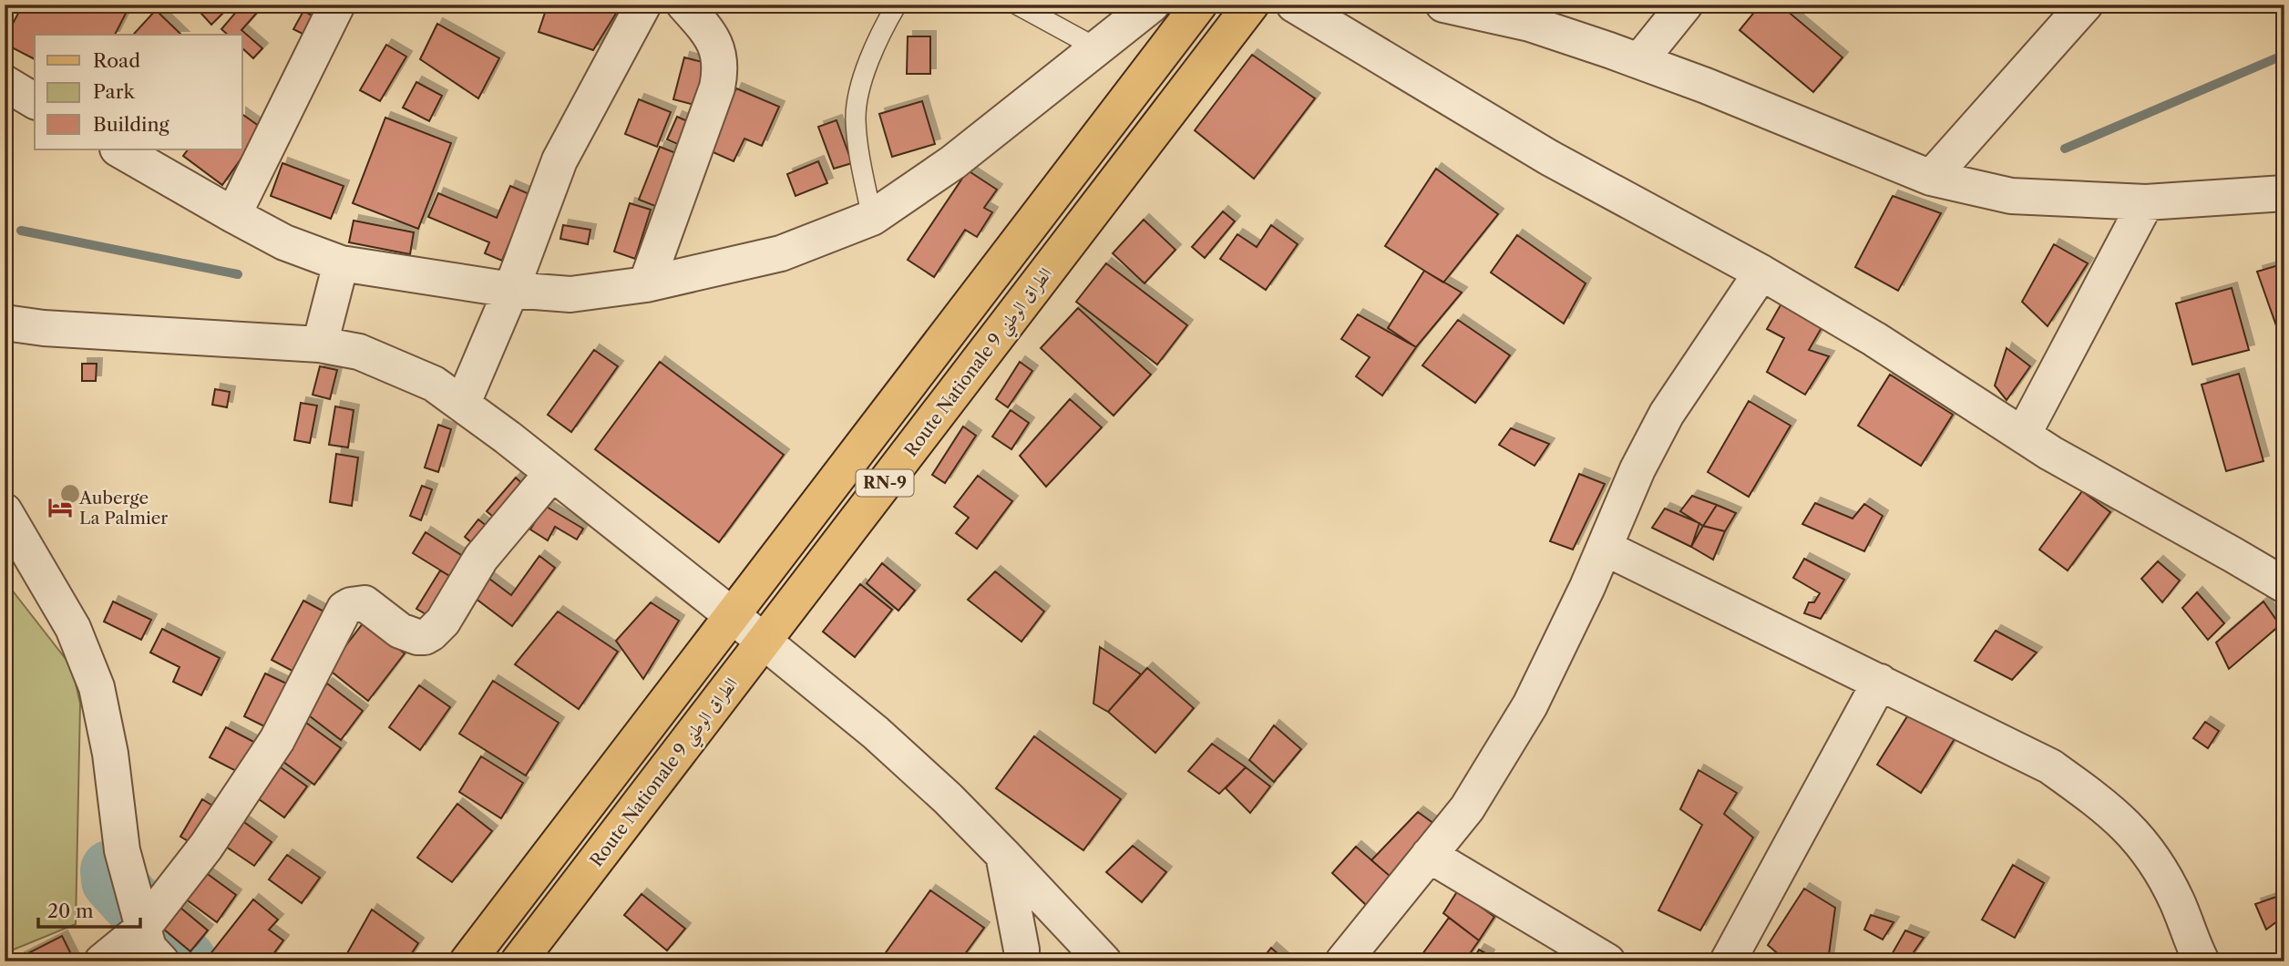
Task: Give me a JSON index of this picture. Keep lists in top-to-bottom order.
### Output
{
  "streets": {
    "main road": ["Route Nationale الطراق الوطني 9", "RN-9"]
  },
  "places": {
    "hotel": ["Auberge La Palmier"]
  },
  "legend": ["Road", "Park", "Building"],
  "scale_bar": "20 m"
}
